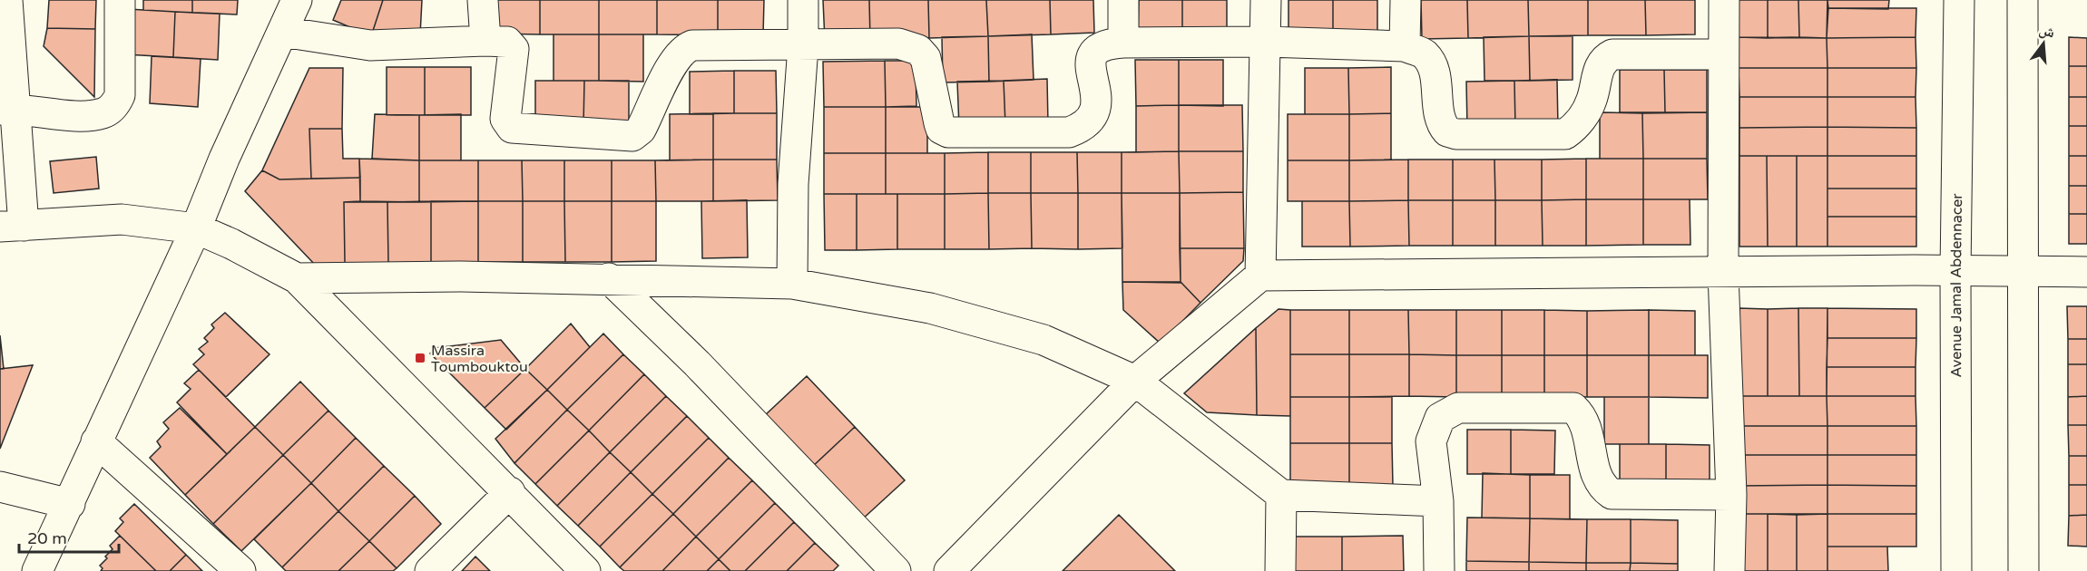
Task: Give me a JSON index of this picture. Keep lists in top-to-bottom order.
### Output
{
  "streets": {
    "street": ["Avenue Jamal Abdennacer"]
  },
  "places": {
    "transit": ["Massira Toumbouktou"]
  },
  "scale_bar": "20 m",
  "north": "top"
}
